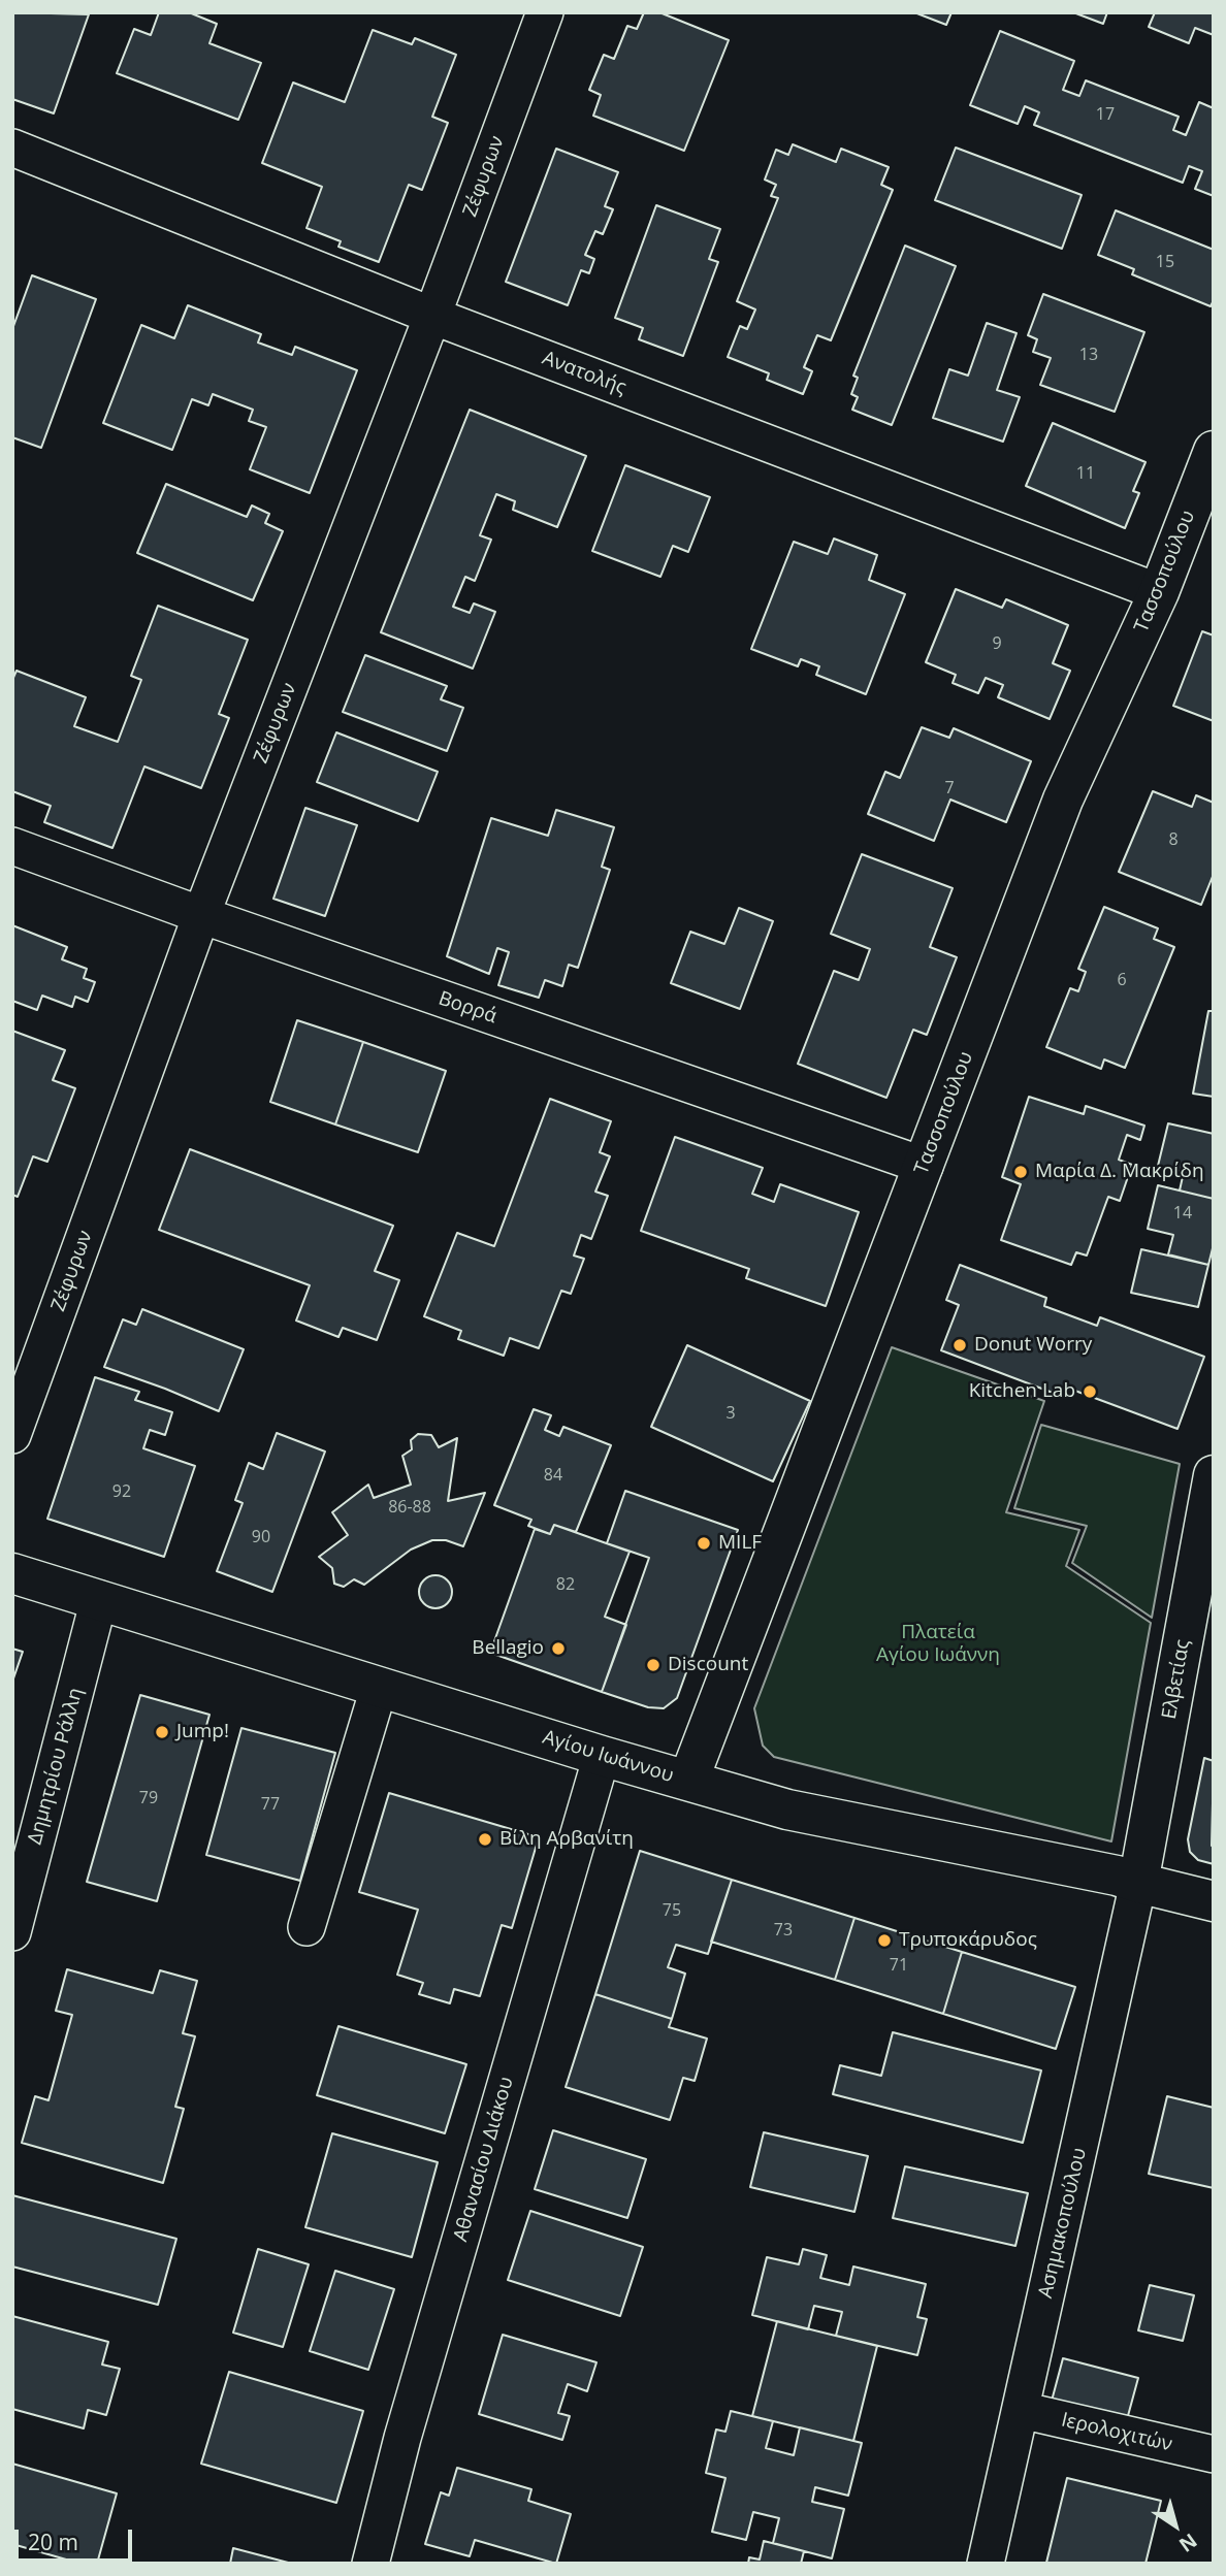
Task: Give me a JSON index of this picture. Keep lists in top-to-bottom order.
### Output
{
  "streets": {
    "street": [
      "Ζέφυρων",
      "Ανατολής",
      "Τασσοπούλου",
      "Βορρά",
      "Ελβετίας",
      "Αγίου Ιωάννου",
      "Δημητρίου Ράλλη",
      "Αθανασίου Διάκου",
      "Ασημακοπούλου",
      "Ιερολοχιτών"
    ]
  },
  "crossings": [
    ["Ζέφυρων", "Ανατολής"],
    ["Ζέφυρων", "Βορρά"],
    ["Ανατολής", "Τασσοπούλου"],
    ["Τασσοπούλου", "Βορρά"],
    ["Τασσοπούλου", "Αγίου Ιωάννου"],
    ["Ελβετίας", "Αγίου Ιωάννου"],
    ["Ελβετίας", "Ασημακοπούλου"],
    ["Αγίου Ιωάννου", "Δημητρίου Ράλλη"],
    ["Αγίου Ιωάννου", "Αθανασίου Διάκου"],
    ["Αγίου Ιωάννου", "Ασημακοπούλου"],
    ["Ασημακοπούλου", "Ιερολοχιτών"]
  ],
  "parks": ["Πλατεία Αγίου Ιωάννη"],
  "places": [
    "Μαρία Δ. Μακρίδη",
    "Donut Worry",
    "Kitchen Lab",
    "MILF",
    "Bellagio",
    "Discount",
    "Jump!",
    "Βίλη Αρβανίτη",
    "Τρυποκάρυδος"
  ],
  "house_numbers": [
    "17",
    "15",
    "13",
    "11",
    "9",
    "7",
    "8",
    "6",
    "14",
    "3",
    "84",
    "92",
    "86-88",
    "90",
    "82",
    "79",
    "77",
    "75",
    "73",
    "71"
  ],
  "scale_bar": "20 m",
  "north": "bottom right"
}
